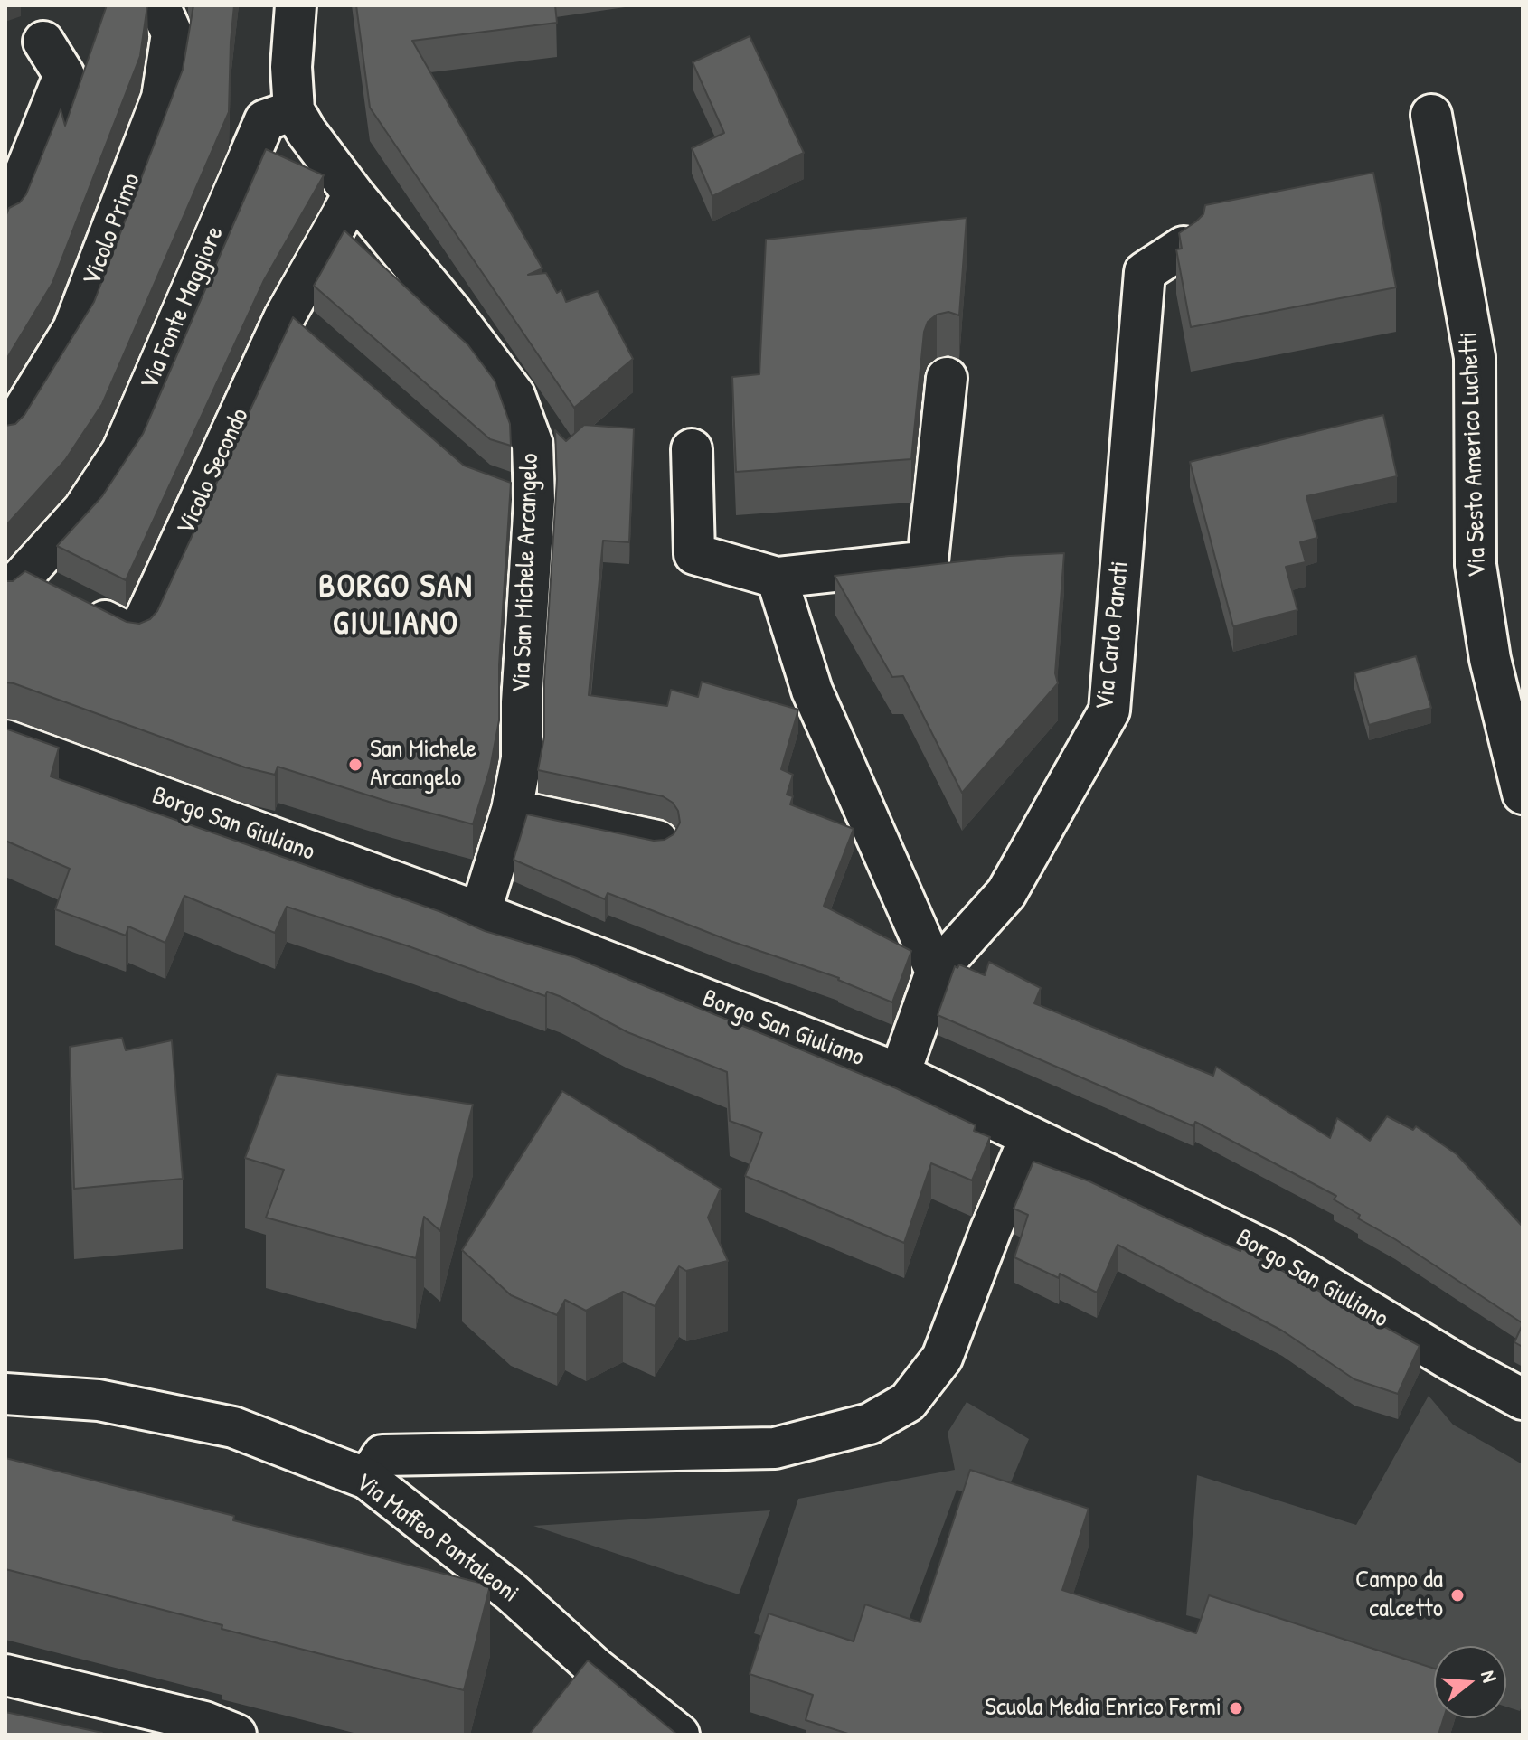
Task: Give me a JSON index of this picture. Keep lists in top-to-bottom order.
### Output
{
  "streets": {
    "street": [
      "Vicolo Primo",
      "Via Fonte Maggiore",
      "Via Sesto Americo Luchetti",
      "Vicolo Secondo",
      "Via San Michele Arcangelo",
      "Via Carlo Panati",
      "Borgo San Giuliano",
      "Via Maffeo Pantaleoni"
    ]
  },
  "crossings": [
    ["Via Fonte Maggiore", "Vicolo Secondo"],
    ["Via Fonte Maggiore", "Via San Michele Arcangelo"],
    ["Vicolo Secondo", "Via San Michele Arcangelo"],
    ["Via San Michele Arcangelo", "Borgo San Giuliano"],
    ["Via Carlo Panati", "Borgo San Giuliano"]
  ],
  "districts": ["BORGO SAN GIULIANO"],
  "places": ["San Michele Arcangelo", "Campo da calcetto", "Scuola Media Enrico Fermi"],
  "north": "right"
}
